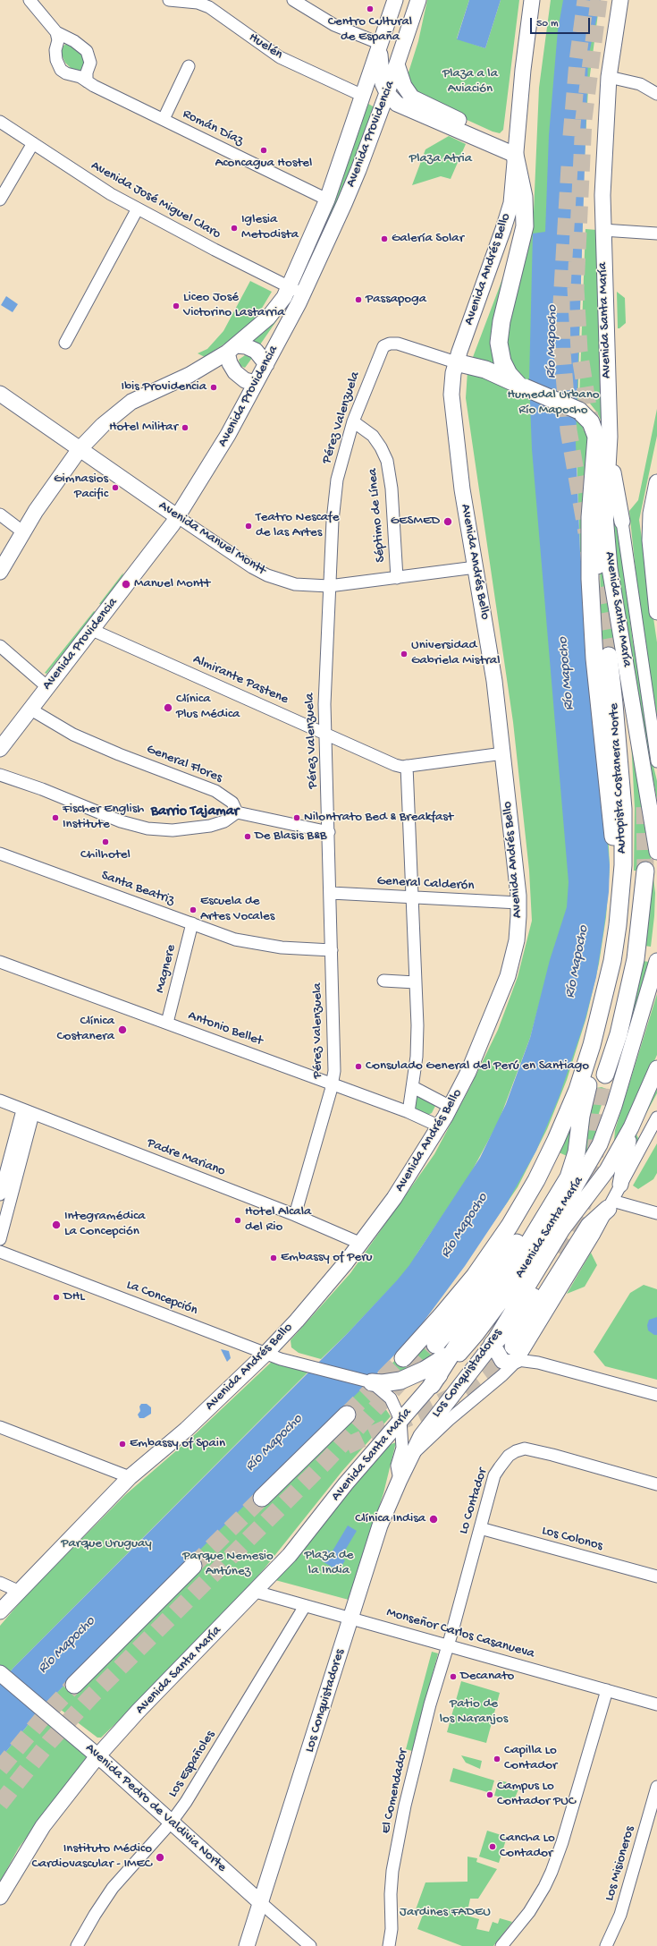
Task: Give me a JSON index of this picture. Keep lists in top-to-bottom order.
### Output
{
  "streets": {
    "highway": ["Autopista Costanera Norte"],
    "main road": [
      "Avenida Providencia",
      "Avenida Andrés Bello",
      "Avenida Santa María",
      "Avenida Manuel Montt",
      "Los Conquistadores",
      "Avenida Pedro de Valdivia Norte"
    ],
    "street": [
      "Huelén",
      "Román Díaz",
      "Avenida José Miguel Claro",
      "Pérez Valenzuela",
      "Séptimo de Línea",
      "Almirante Pastene",
      "General Flores",
      "General Calderón",
      "Santa Beatriz",
      "Magnere",
      "Antonio Bellet",
      "Padre Mariano",
      "La Concepción",
      "Lo Contador",
      "Los Colonos",
      "Monseñor Carlos Casanueva",
      "Los Españoles",
      "El Comendador",
      "Los Misioneros"
    ]
  },
  "crossings": [
    ["Huelén", "Avenida Providencia"],
    ["Román Díaz", "Avenida Providencia"],
    ["Avenida Providencia", "Avenida José Miguel Claro"],
    ["Avenida Providencia", "Avenida Manuel Montt"],
    ["Avenida Providencia", "Almirante Pastene"],
    ["Avenida Providencia", "General Flores"],
    ["Avenida Andrés Bello", "Pérez Valenzuela"],
    ["Avenida Andrés Bello", "Avenida Manuel Montt"],
    ["Avenida Andrés Bello", "Almirante Pastene"],
    ["Avenida Andrés Bello", "General Calderón"],
    ["Avenida Andrés Bello", "Antonio Bellet"],
    ["Avenida Andrés Bello", "Padre Mariano"],
    ["Avenida Andrés Bello", "La Concepción"],
    ["Avenida Santa María", "Monseñor Carlos Casanueva"],
    ["Avenida Santa María", "Avenida Pedro de Valdivia Norte"],
    ["Pérez Valenzuela", "Séptimo de Línea"],
    ["Pérez Valenzuela", "Avenida Manuel Montt"],
    ["Pérez Valenzuela", "Almirante Pastene"],
    ["Pérez Valenzuela", "General Calderón"],
    ["Pérez Valenzuela", "Santa Beatriz"],
    ["Pérez Valenzuela", "Antonio Bellet"],
    ["Pérez Valenzuela", "Padre Mariano"],
    ["Séptimo de Línea", "Avenida Manuel Montt"],
    ["Santa Beatriz", "Magnere"],
    ["Magnere", "Antonio Bellet"],
    ["Los Conquistadores", "Monseñor Carlos Casanueva"],
    ["Los Conquistadores", "Avenida Pedro de Valdivia Norte"],
    ["Lo Contador", "Los Colonos"],
    ["Lo Contador", "Monseñor Carlos Casanueva"],
    ["Lo Contador", "El Comendador"],
    ["Monseñor Carlos Casanueva", "Los Españoles"],
    ["Monseñor Carlos Casanueva", "El Comendador"],
    ["Los Españoles", "Avenida Pedro de Valdivia Norte"]
  ],
  "districts": ["Barrio Tajamar"],
  "water": ["Río Mapocho"],
  "parks": [
    "Plaza a la Aviación",
    "Plaza Atria",
    "Humedal Urbano Río Mapocho",
    "Parque Uruguay",
    "Plaza de la India",
    "Parque Nemesio Antúnez",
    "Patio de los Naranjos",
    "Jardines FADEU"
  ],
  "places": [
    "Centro Cultural de España",
    "Aconcagua Hostel",
    "Iglesia Metodista",
    "Galería Solar",
    "Passapoga",
    "Liceo José Victorino Lastarria",
    "Ibis Providencia",
    "Hotel Militar",
    "Gimnasios Pacific",
    "GESMED",
    "Teatro Nescafe de las Artes",
    "Manuel Montt",
    "Universidad Gabriela Mistral",
    "Clínica Plus Médica",
    "Fischer English Institute",
    "Nilontrato Bed & Breakfast",
    "De Blasis B&B",
    "Chilhotel",
    "Escuela de Artes Vocales",
    "Clínica Costanera",
    "Consulado General del Perú en Santiago",
    "Hotel Alcala del Rio",
    "Integramédica La Concepción",
    "Embassy of Peru",
    "DHL",
    "Embassy of Spain",
    "Clínica Indisa",
    "Decanato",
    "Capilla Lo Contador",
    "Campus Lo Contador PUC",
    "Cancha Lo Contador",
    "Instituto Médico Cardiovascular - IMEC"
  ],
  "scale_bar": "50 m"
}
